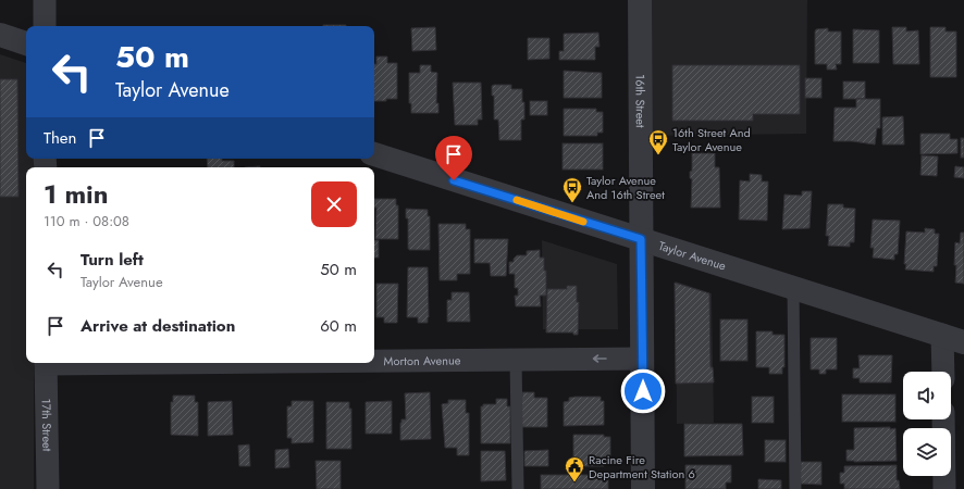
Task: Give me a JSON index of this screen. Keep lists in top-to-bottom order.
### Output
{
  "streets": {
    "street": [
      "16th Street",
      "Taylor Avenue",
      "Morton Avenue",
      "17th Street"
    ]
  },
  "crossings": [
    ["16th Street", "Taylor Avenue"],
    ["16th Street", "Morton Avenue"]
  ],
  "one_way": ["Morton Avenue"],
  "places": {
    "bus stop": ["16th Street And Taylor Avenue", "Taylor Avenue And 16th Street"],
    "public building": ["Racine Fire Department Station 6"]
  },
  "page": {
    "turn": ["50 m", "Taylor Avenue"],
    "then": "Then",
    "heading": ["1 min", "110 m · 08:08"],
    "list": [
      {
        "name": "Turn left",
        "note": "Taylor Avenue",
        "value": "50 m"
      },
      {
        "name": "Arrive at destination",
        "value": "60 m"
      }
    ]
  }
}
